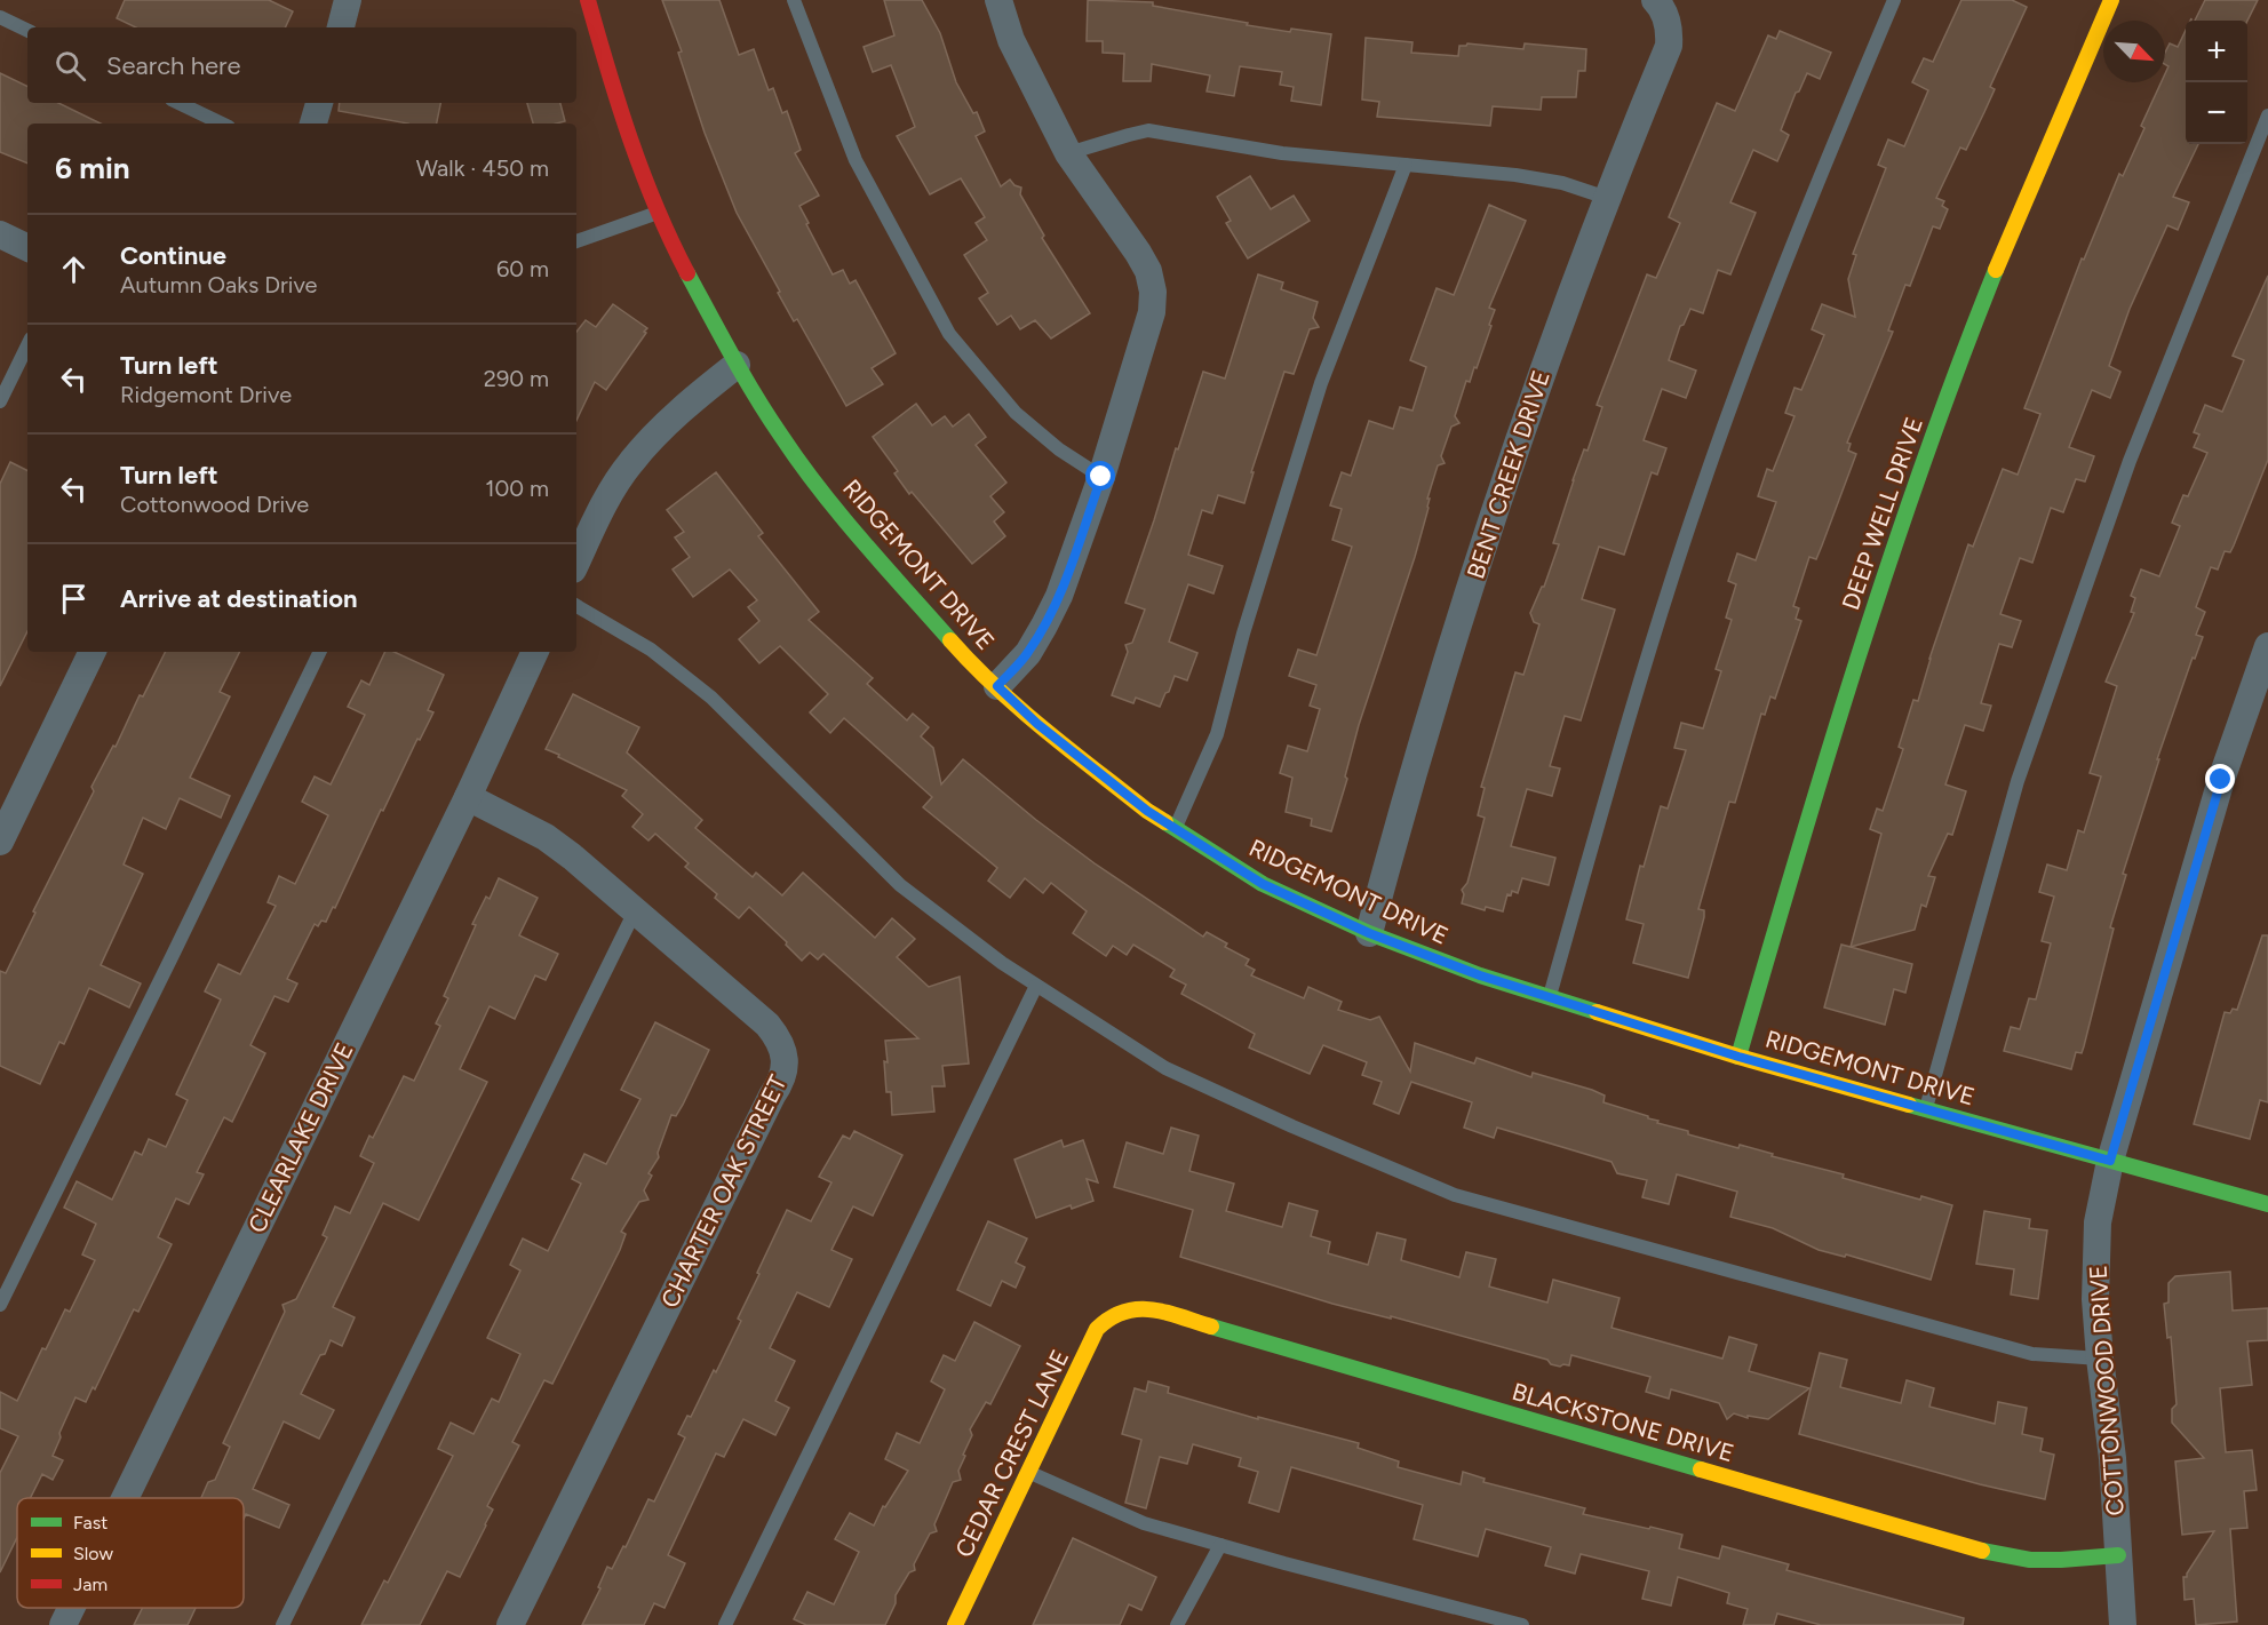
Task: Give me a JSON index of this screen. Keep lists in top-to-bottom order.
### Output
{
  "streets": {
    "street": [
      "BENT CREEK DRIVE",
      "DEEP WELL DRIVE",
      "RIDGEMONT DRIVE",
      "CLEARLAKE DRIVE",
      "CHARTER OAK STREET",
      "COTTONWOOD DRIVE",
      "BLACKSTONE DRIVE",
      "CEDAR CREST LANE"
    ]
  },
  "crossings": [
    ["BENT CREEK DRIVE", "RIDGEMONT DRIVE"],
    ["DEEP WELL DRIVE", "RIDGEMONT DRIVE"],
    ["RIDGEMONT DRIVE", "COTTONWOOD DRIVE"],
    ["CLEARLAKE DRIVE", "CHARTER OAK STREET"],
    ["COTTONWOOD DRIVE", "BLACKSTONE DRIVE"],
    ["BLACKSTONE DRIVE", "CEDAR CREST LANE"]
  ],
  "legend": ["Fast", "Slow", "Jam"],
  "north": "bottom right",
  "page": {
    "map_buttons": ["+", "−"],
    "search": "Search here",
    "heading": ["6 min", "Walk · 450 m"],
    "list": [
      ["Continue", "Autumn Oaks Drive", "60 m"],
      ["Turn left", "Ridgemont Drive", "290 m"],
      ["Turn left", "Cottonwood Drive", "100 m"],
      "Arrive at destination"
    ]
  }
}
